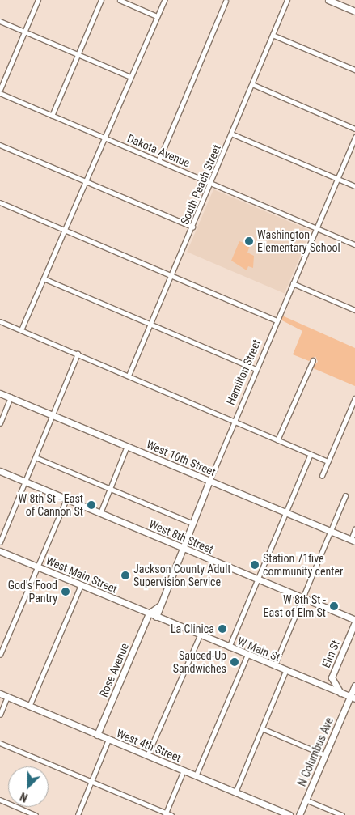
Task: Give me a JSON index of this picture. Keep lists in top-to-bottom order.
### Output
{
  "streets": {
    "main road": [
      "Hamilton Street",
      "West 10th Street",
      "West 8th Street",
      "West Main Street",
      "W Main St",
      "Elm St",
      "Rose Avenue",
      "West 4th Street",
      "N Columbus Ave"
    ],
    "street": ["Dakota Avenue", "South Peach Street"]
  },
  "crossings": [
    ["Dakota Avenue", "South Peach Street"],
    ["Dakota Avenue", "Hamilton Street"],
    ["Hamilton Street", "West 10th Street"],
    ["Hamilton Street", "West 8th Street"],
    ["Hamilton Street", "West Main Street"],
    ["Hamilton Street", "W Main St"],
    ["West 8th Street", "Elm St"],
    ["West Main Street", "W Main St"],
    ["West Main Street", "Rose Avenue"],
    ["W Main St", "Elm St"],
    ["W Main St", "N Columbus Ave"],
    ["Rose Avenue", "West 4th Street"]
  ],
  "places": [
    "Washington Elementary School",
    "W 8th St - East of Cannon St",
    "Station 71five community center",
    "Jackson County Adult Supervision Service",
    "God's Food Pantry",
    "W 8th St - East of Elm St",
    "La Clinica",
    "Sauced-Up Sandwiches"
  ],
  "north": "bottom left"
}
